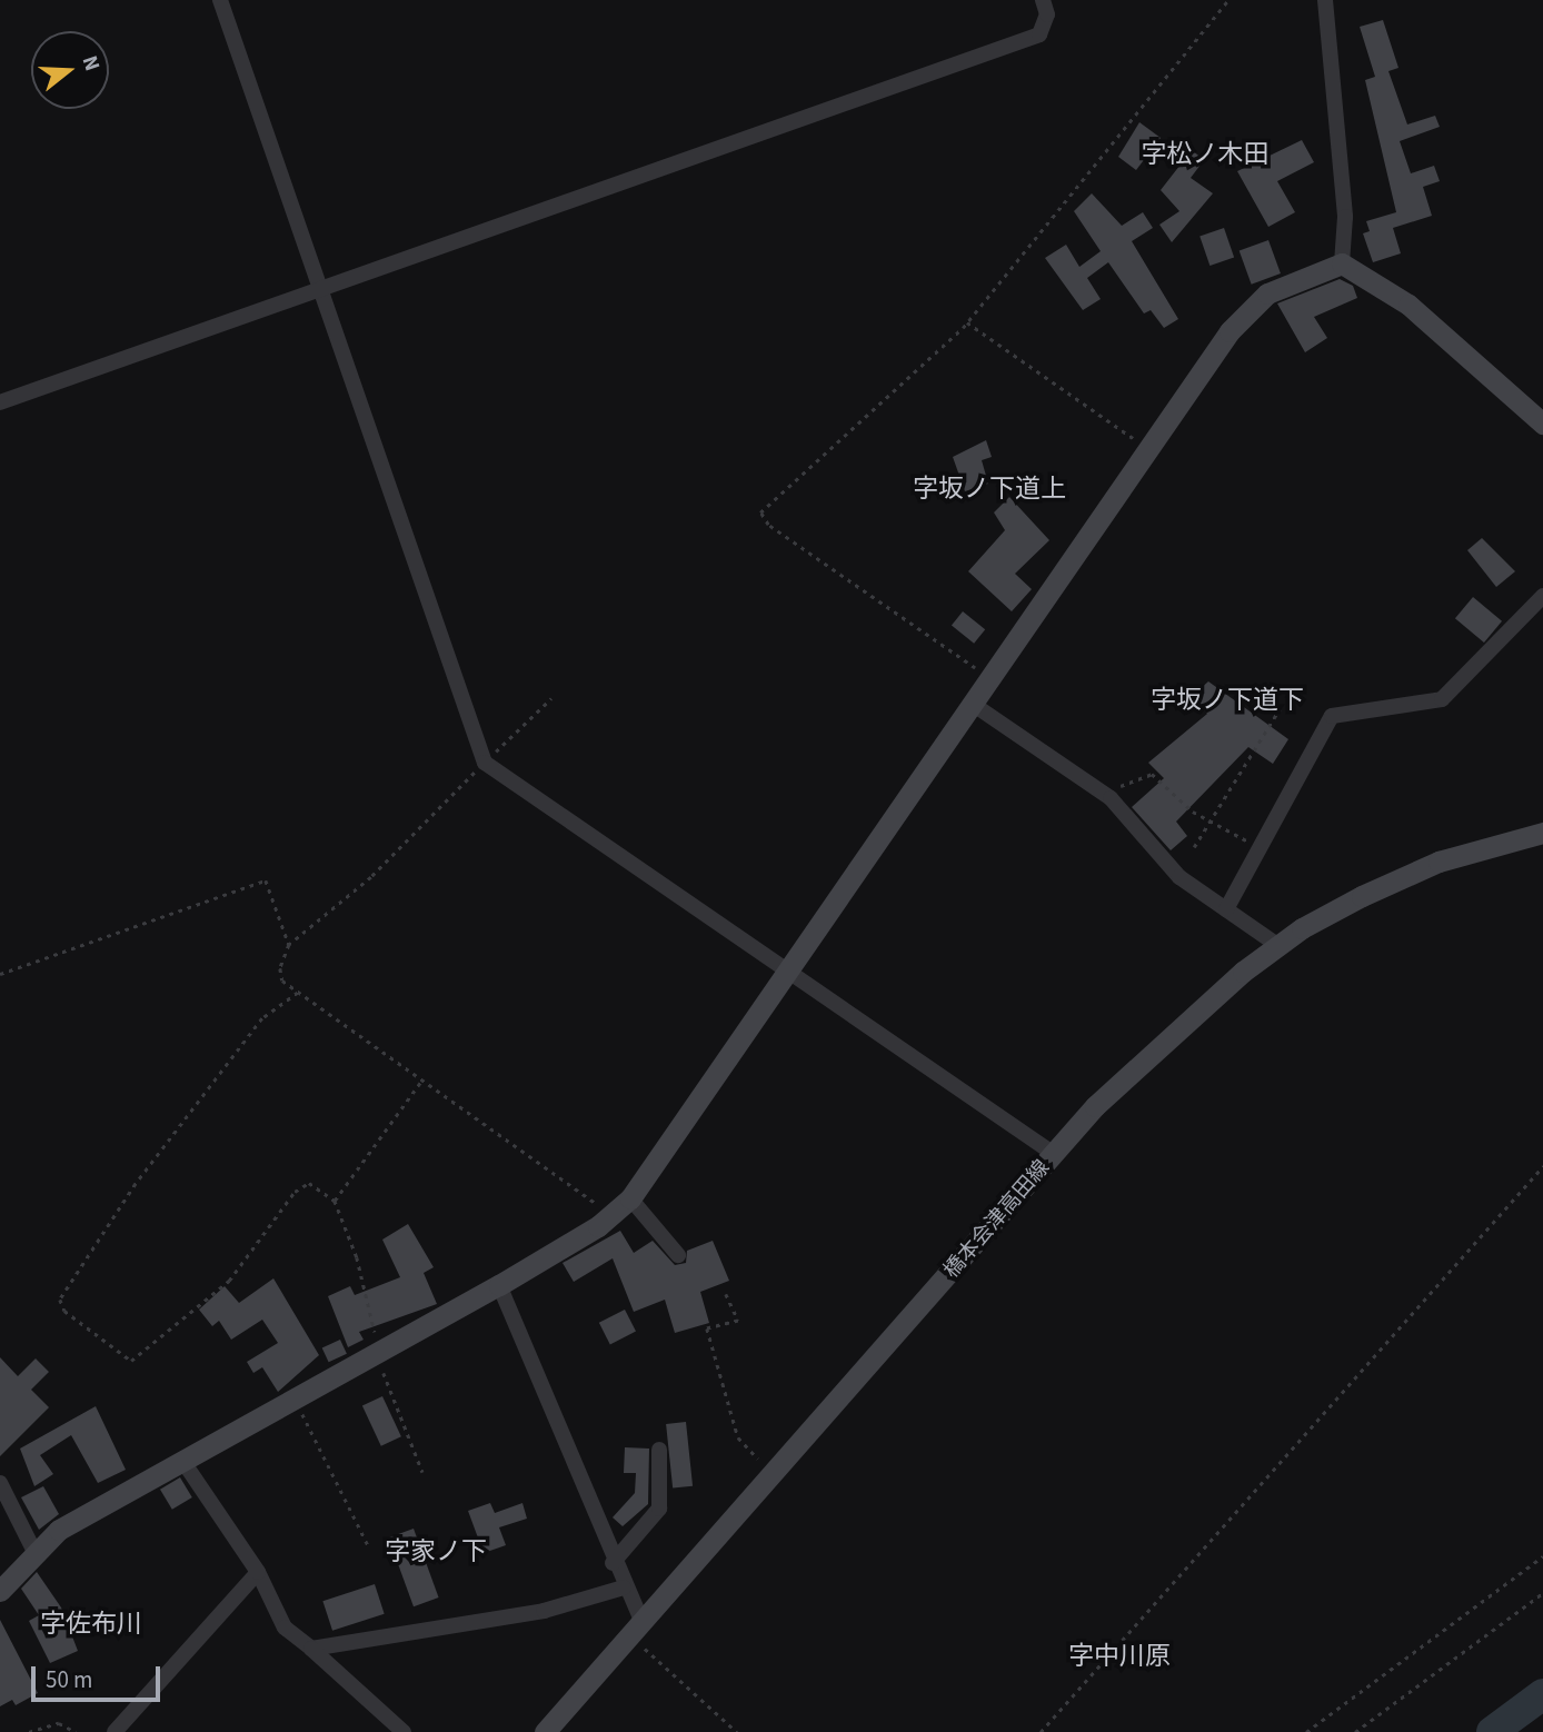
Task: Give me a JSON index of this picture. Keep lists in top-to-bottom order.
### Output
{
  "streets": {
    "street": ["橋本会津高田線"]
  },
  "districts": [
    "字松ノ木田",
    "字坂ノ下道上",
    "字坂ノ下道下",
    "字家ノ下",
    "字佐布川",
    "字中川原"
  ],
  "scale_bar": "50 m",
  "north": "right"
}
